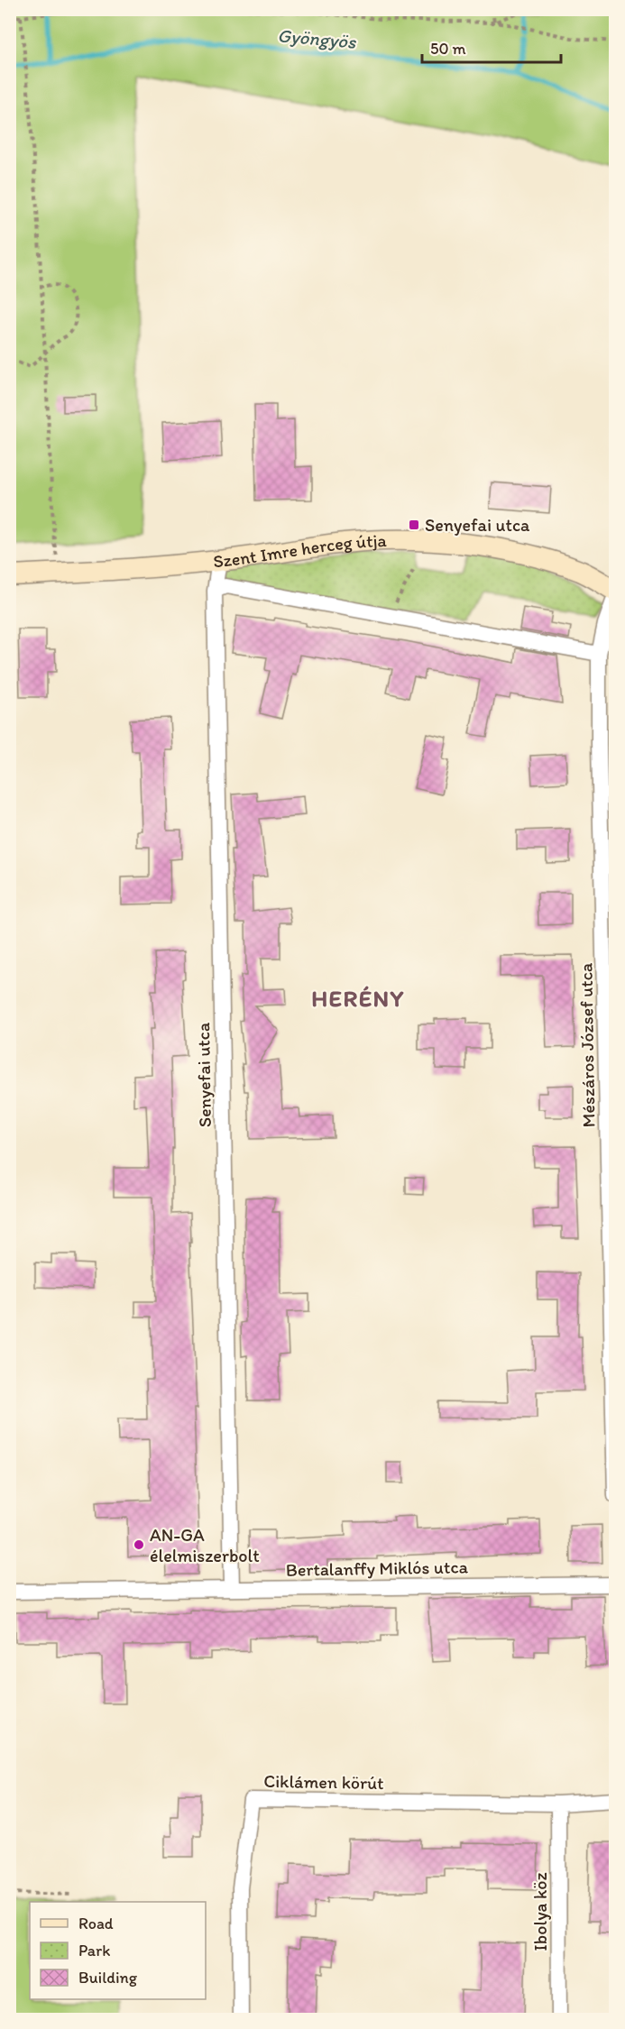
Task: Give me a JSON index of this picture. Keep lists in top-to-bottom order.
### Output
{
  "streets": {
    "main road": ["Szent Imre herceg útja"],
    "street": [
      "Mészáros József utca",
      "Senyefai utca",
      "Bertalanffy Miklós utca",
      "Ciklámen körút",
      "Ibolya köz"
    ]
  },
  "crossings": [
    ["Szent Imre herceg útja", "Mészáros József utca"],
    ["Szent Imre herceg útja", "Senyefai utca"],
    ["Senyefai utca", "Bertalanffy Miklós utca"],
    ["Ciklámen körút", "Ibolya köz"]
  ],
  "districts": ["HERÉNY"],
  "water": ["Gyöngyös"],
  "places": {
    "transit": ["Senyefai utca"],
    "other": ["AN-GA élelmiszerbolt"]
  },
  "legend": ["Road", "Park", "Building"],
  "scale_bar": "50 m"
}
